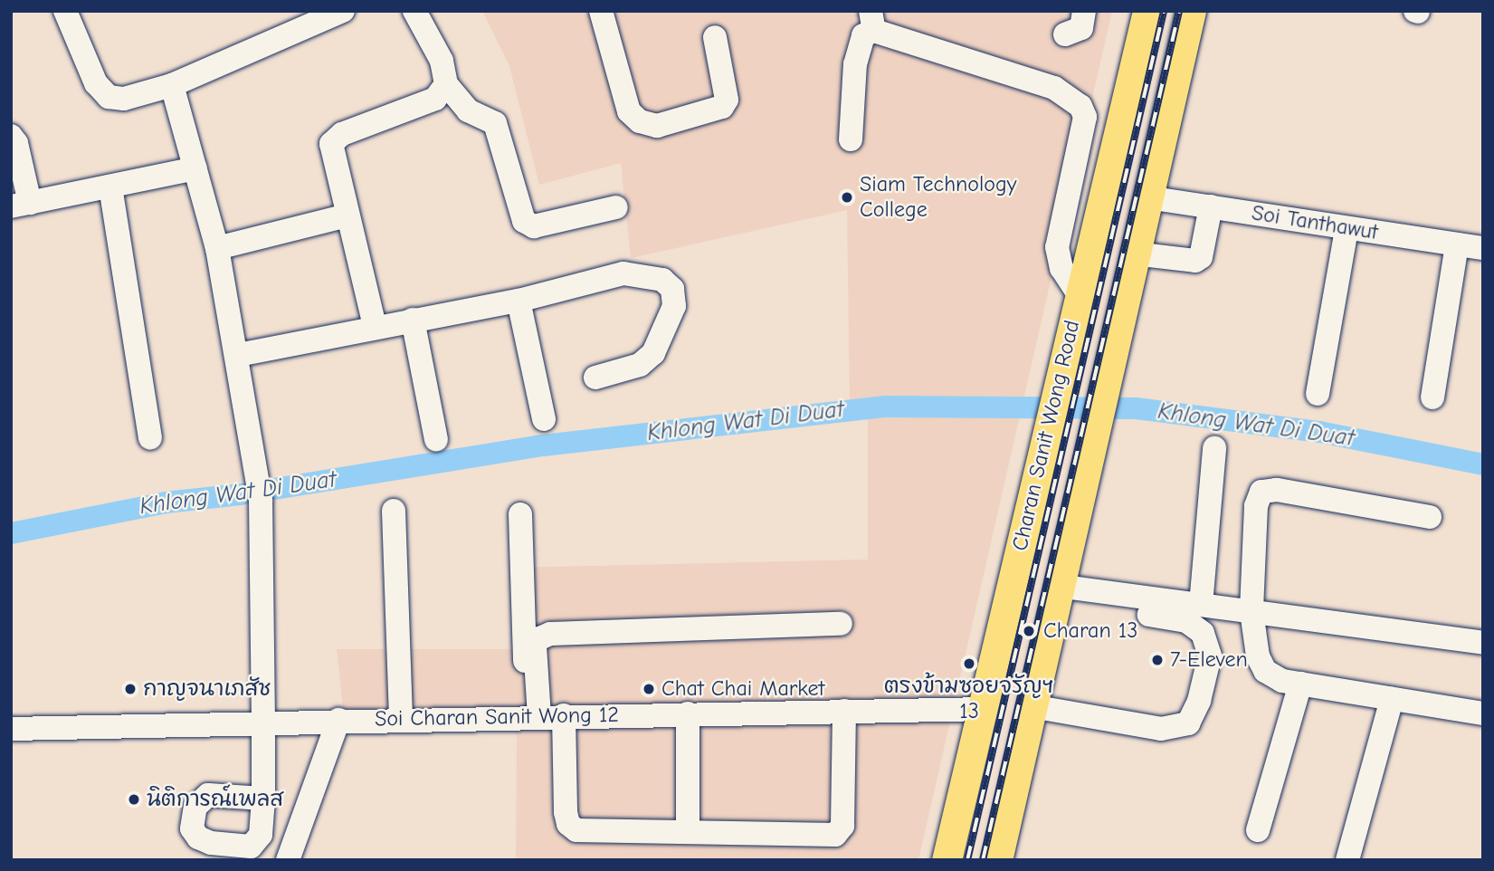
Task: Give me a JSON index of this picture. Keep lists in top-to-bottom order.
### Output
{
  "streets": {
    "main road": ["Charan Sanit Wong Road"],
    "street": ["Soi Tanthawut", "Soi Charan Sanit Wong 12"]
  },
  "crossings": [
    ["Soi Tanthawut", "Charan Sanit Wong Road"],
    ["Charan Sanit Wong Road", "Soi Charan Sanit Wong 12"]
  ],
  "water": ["Khlong Wat Di Duat"],
  "places": [
    "Siam Technology College",
    "Charan 13",
    "7-Eleven",
    "ตรงข้ามซอยจรัญฯ 13",
    "กาญจนาเภสัช",
    "Chat Chai Market",
    "นิติการณ์เพลส"
  ]
}
